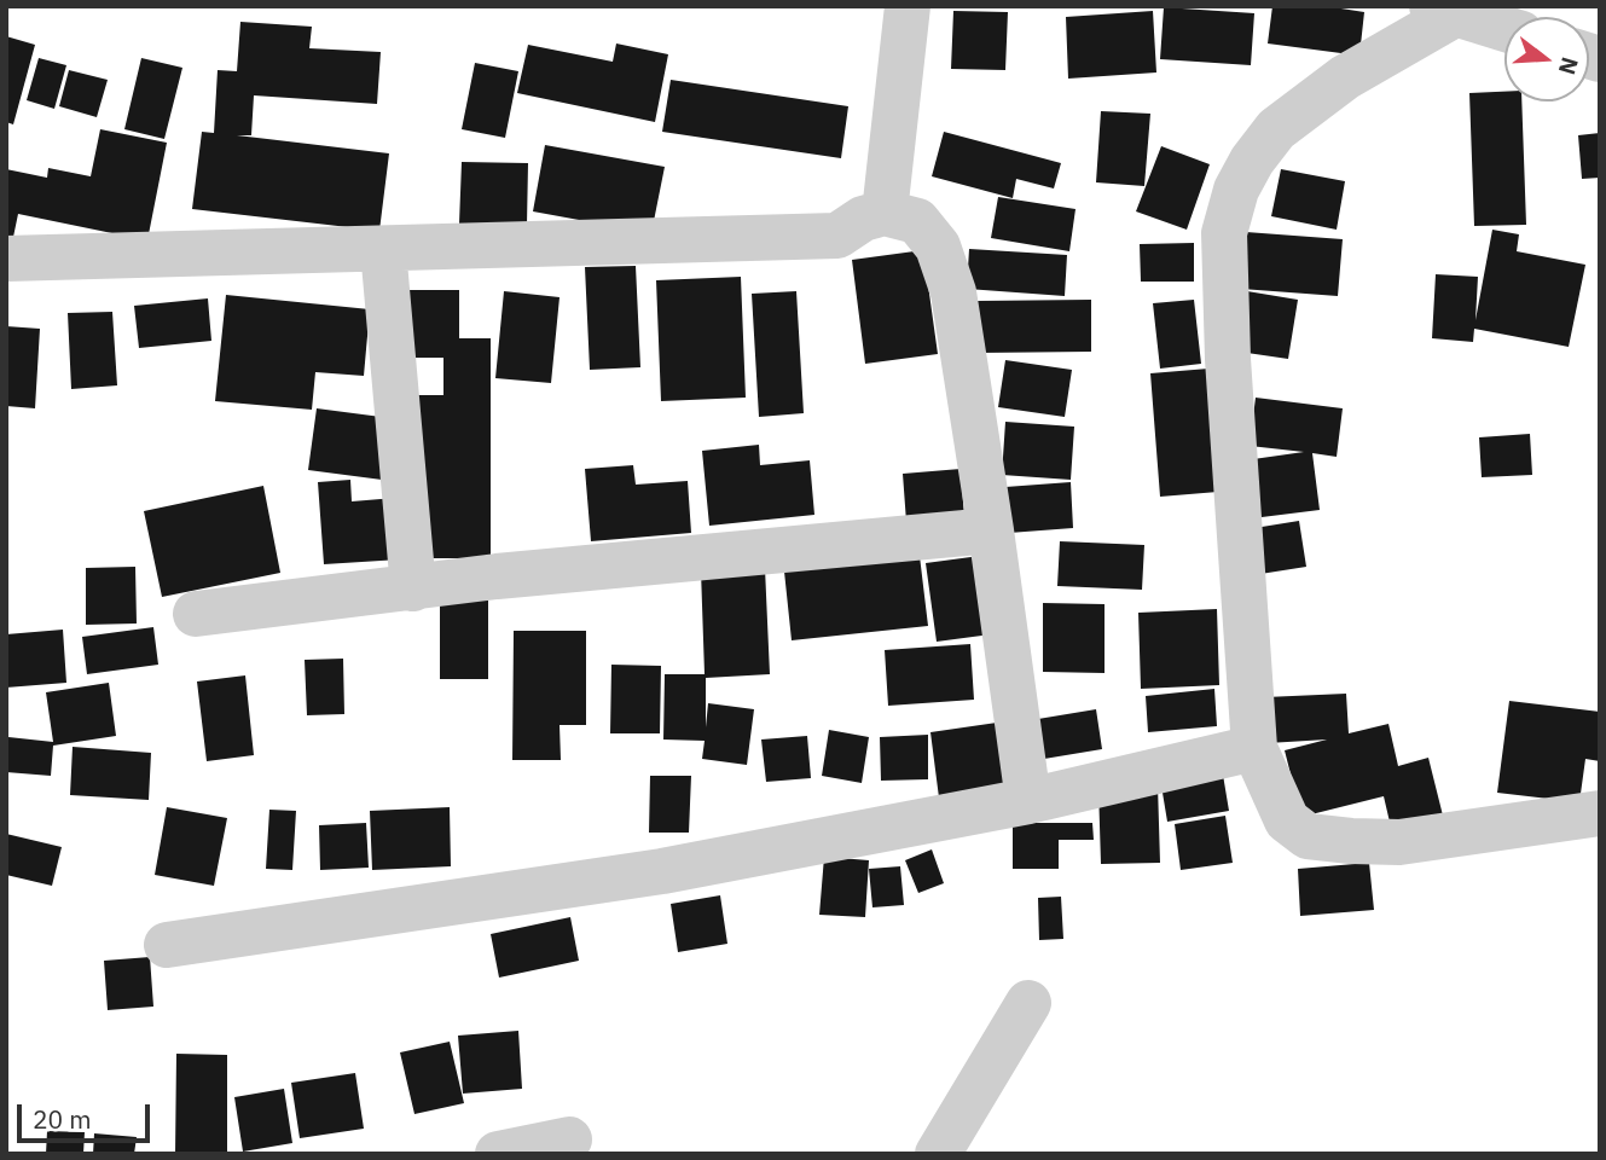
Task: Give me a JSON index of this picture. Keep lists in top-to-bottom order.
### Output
{
  "scale_bar": "20 m",
  "north": "right"
}
